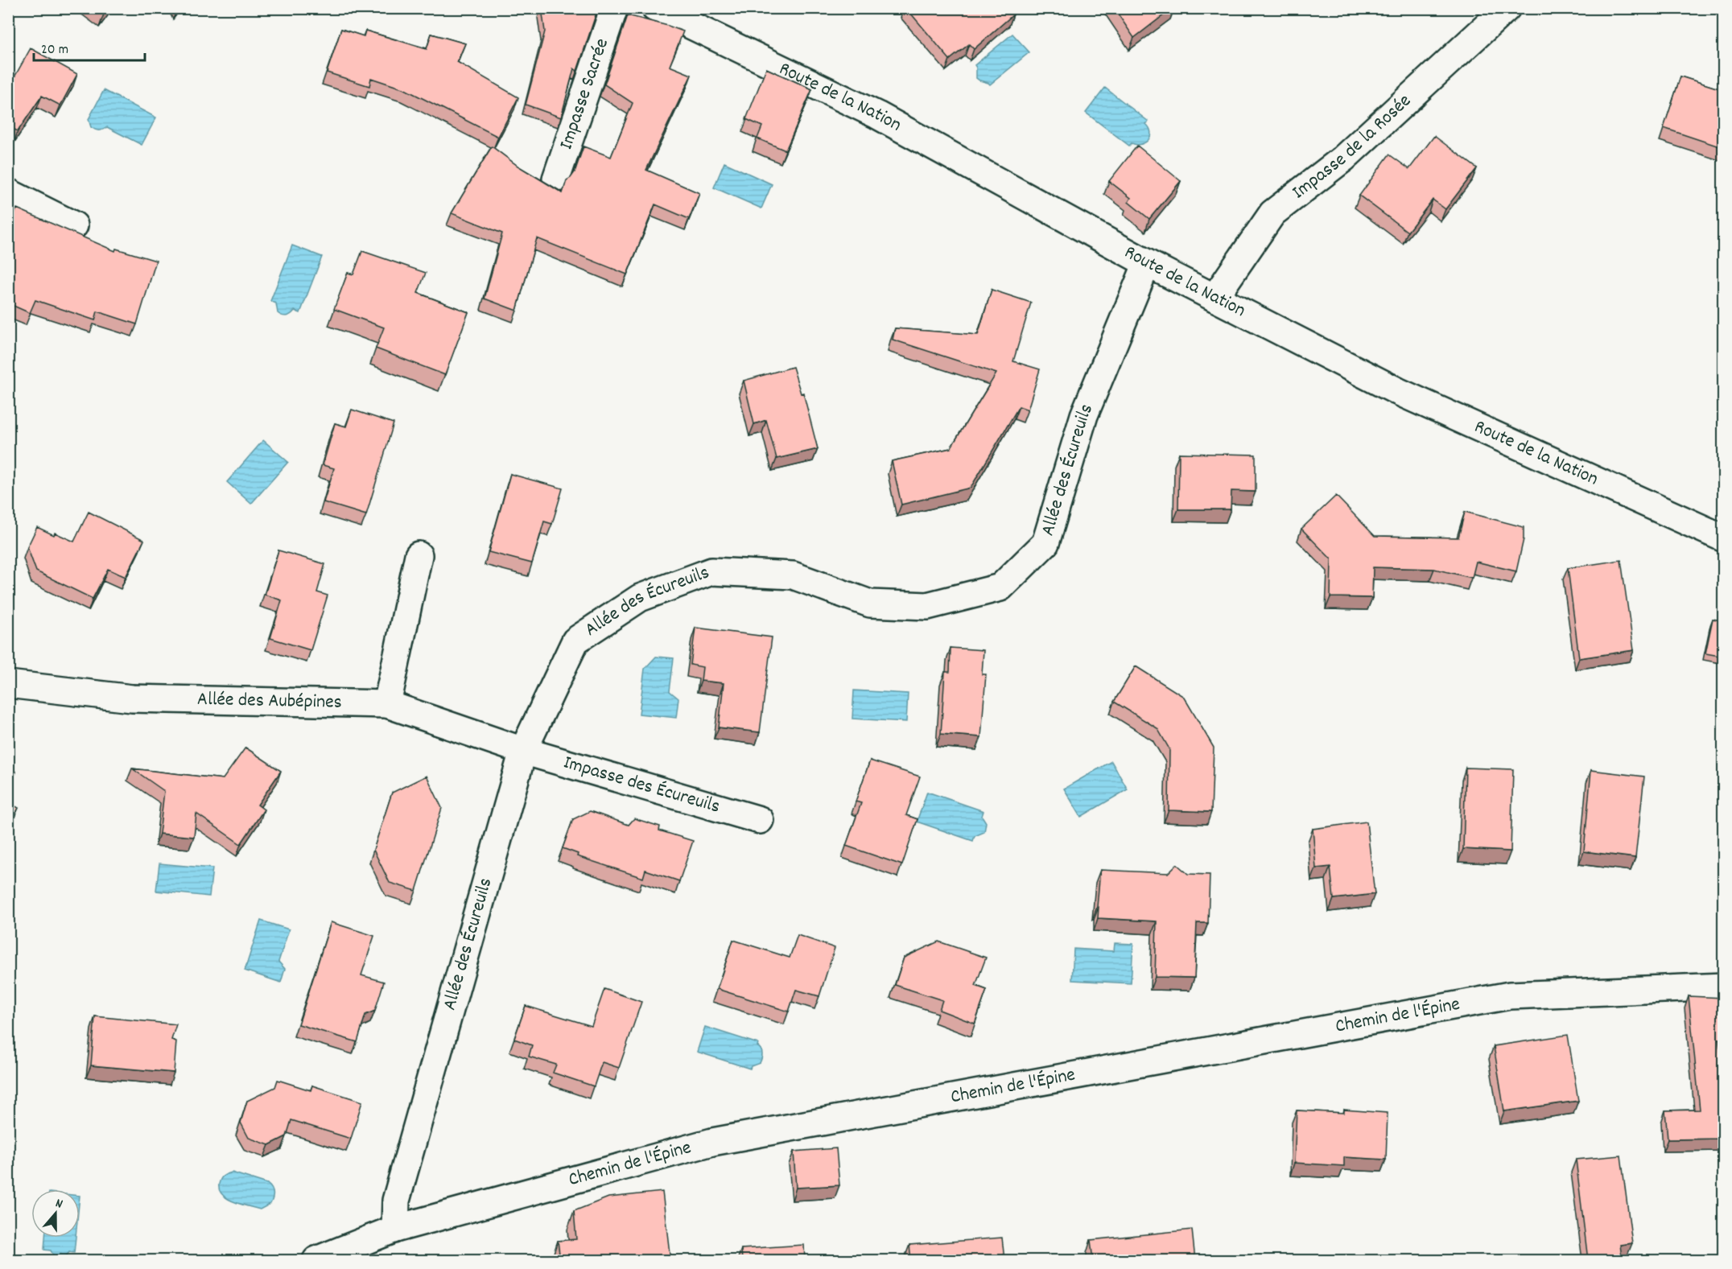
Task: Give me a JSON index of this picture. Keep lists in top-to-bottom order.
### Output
{
  "streets": {
    "street": [
      "Impasse Sacrée",
      "Route de la Nation",
      "Impasse de la Rosée",
      "Allée des Écureuils",
      "Allée des Aubépines",
      "Impasse des Écureuils",
      "Chemin de l'Épine"
    ]
  },
  "crossings": [
    ["Route de la Nation", "Impasse de la Rosée"],
    ["Route de la Nation", "Allée des Écureuils"],
    ["Allée des Écureuils", "Allée des Aubépines"],
    ["Allée des Écureuils", "Impasse des Écureuils"],
    ["Allée des Écureuils", "Chemin de l'Épine"],
    ["Allée des Aubépines", "Impasse des Écureuils"]
  ],
  "scale_bar": "20 m",
  "north": "top"
}
